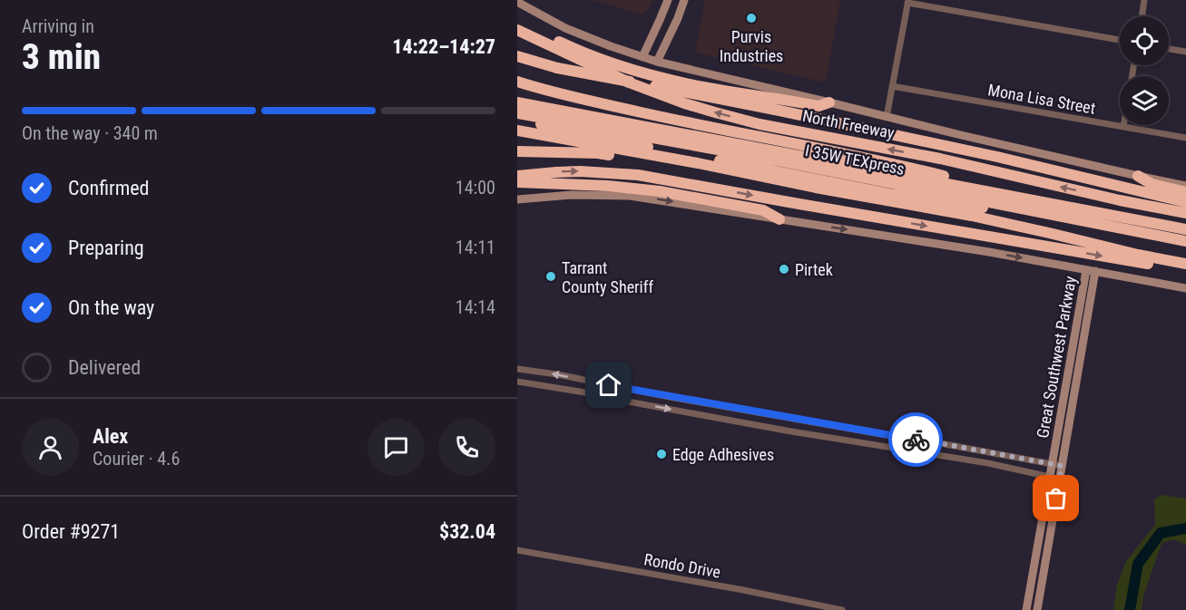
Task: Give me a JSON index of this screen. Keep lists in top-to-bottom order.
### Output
{
  "streets": {
    "highway": ["North Freeway", "I 35W TEXpress"],
    "main road": ["Great Southwest Parkway"],
    "street": ["Mona Lisa Street", "Rondo Drive"]
  },
  "places": [
    "Purvis Industries",
    "Pirtek",
    "Tarrant County Sheriff",
    "Edge Adhesives"
  ],
  "page": {
    "heading": ["3 min", "Arriving in", "14:22–14:27"],
    "panel": [
      "Alex",
      "Courier · 4.6",
      "Order #9271",
      "$32.04"
    ],
    "bar": "On the way · 340 m",
    "list": [
      ["Confirmed", "14:00"],
      ["Preparing", "14:11"],
      ["On the way", "14:14"],
      "Delivered"
    ]
  }
}
